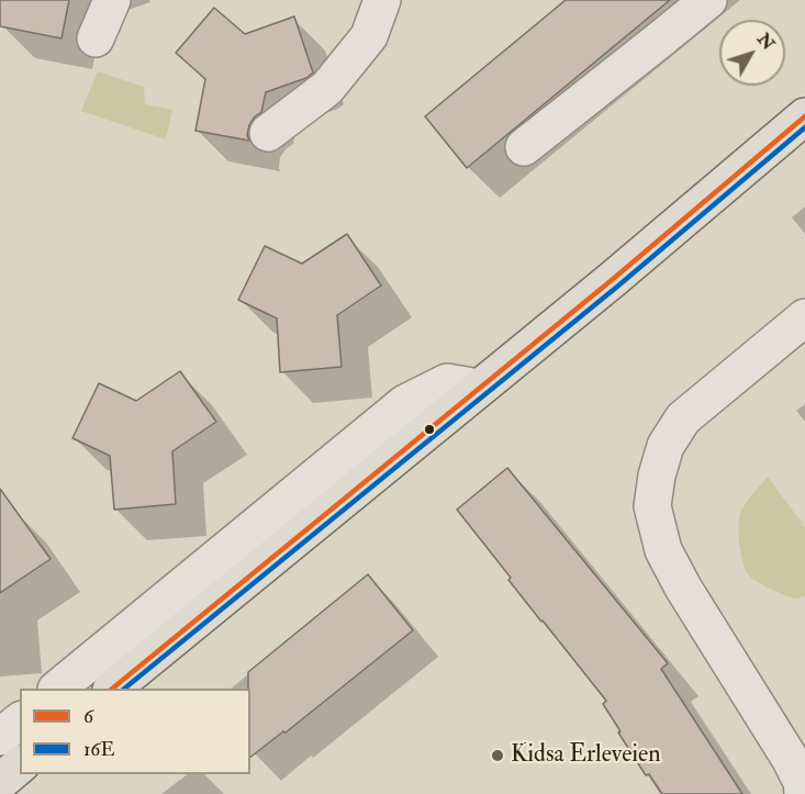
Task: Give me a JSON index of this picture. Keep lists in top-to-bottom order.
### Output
{
  "places": ["Kidsa Erleveien"],
  "lines": ["transit line 6", "transit line 16E"],
  "legend": ["6", "16E"],
  "north": "top right"
}
